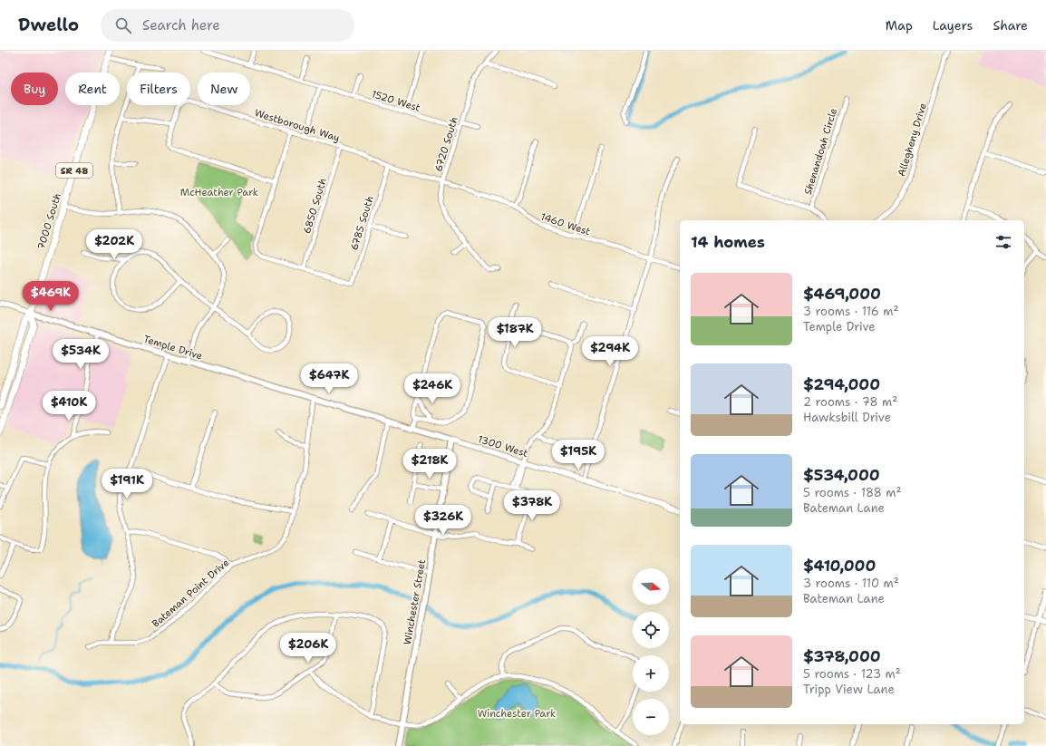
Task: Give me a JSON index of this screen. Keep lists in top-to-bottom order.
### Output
{
  "streets": {
    "main road": [
      "SR 48",
      "7000 South",
      "Temple Drive",
      "1300 West",
      "Winchester Street"
    ],
    "street": [
      "1520 West",
      "Westborough Way",
      "Allegheny Drive",
      "6720 South",
      "Shenandoah Circle",
      "6850 South",
      "6785 South",
      "1460 West",
      "Bateman Point Drive"
    ]
  },
  "crossings": [
    ["1520 West", "6720 South"],
    ["Westborough Way", "6850 South"],
    ["Westborough Way", "6785 South"],
    ["Westborough Way", "1460 West"],
    ["6720 South", "1460 West"],
    ["6850 South", "6785 South"],
    ["7000 South", "Temple Drive"],
    ["6785 South", "1460 West"],
    ["Temple Drive", "1300 West"],
    ["Temple Drive", "Bateman Point Drive"],
    ["1300 West", "Winchester Street"]
  ],
  "parks": ["McHeather Park", "Winchester Park"],
  "north": "right",
  "page": {
    "header": "Dwello",
    "search": "Search here",
    "nav": ["Map", "Layers", "Share"],
    "chip": [
      "Buy",
      "Rent",
      "Filters",
      "New"
    ],
    "heading": "14 homes",
    "price": [
      "$202K",
      "$469K",
      "$187K",
      "$294K",
      "$534K",
      "$647K",
      "$246K",
      "$410K",
      "$195K",
      "$218K",
      "$191K",
      "$378K",
      "$326K",
      "$206K"
    ],
    "list": [
      {
        "name": "$469,000",
        "note": "3 rooms · 116 m² · Temple Drive"
      },
      {
        "name": "$294,000",
        "note": "2 rooms · 78 m² · Hawksbill Drive"
      },
      {
        "name": "$534,000",
        "note": "5 rooms · 188 m² · Bateman Lane"
      },
      {
        "name": "$410,000",
        "note": "3 rooms · 110 m² · Bateman Lane"
      },
      {
        "name": "$378,000",
        "note": "5 rooms · 123 m² · Tripp View Lane"
      }
    ],
    "map_buttons": ["+", "−"]
  }
}
